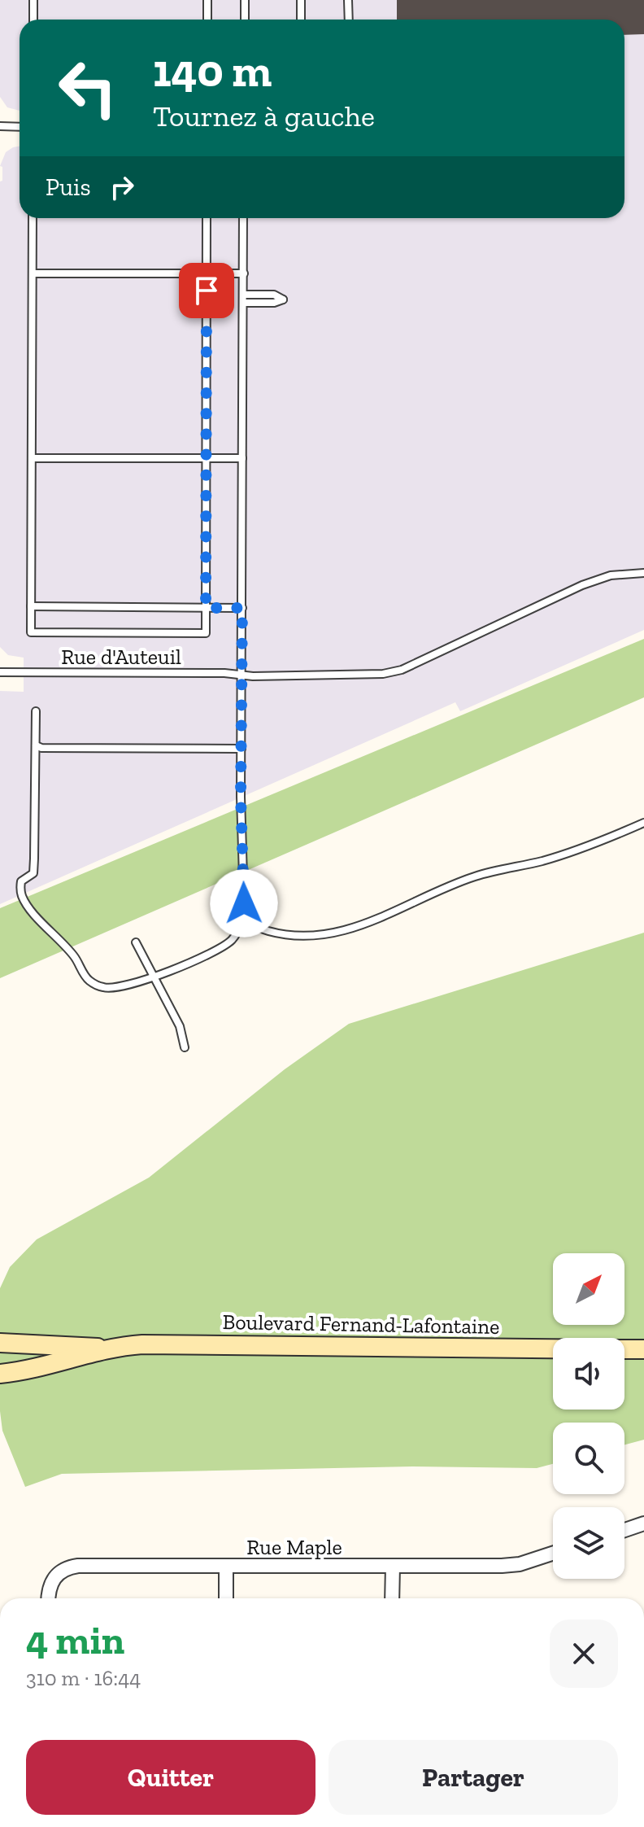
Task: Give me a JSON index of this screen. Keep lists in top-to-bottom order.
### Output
{
  "streets": {
    "street": ["Boulevard Fernand-Lafontaine", "Rue Maple"],
    "lane": ["Rue d'Auteuil"]
  },
  "north": "top right",
  "page": {
    "turn": ["140 m", "Tournez à gauche"],
    "then": "Puis",
    "heading": ["4 min", "310 m · 16:44"],
    "buttons": ["Quitter", "Partager"]
  }
}
